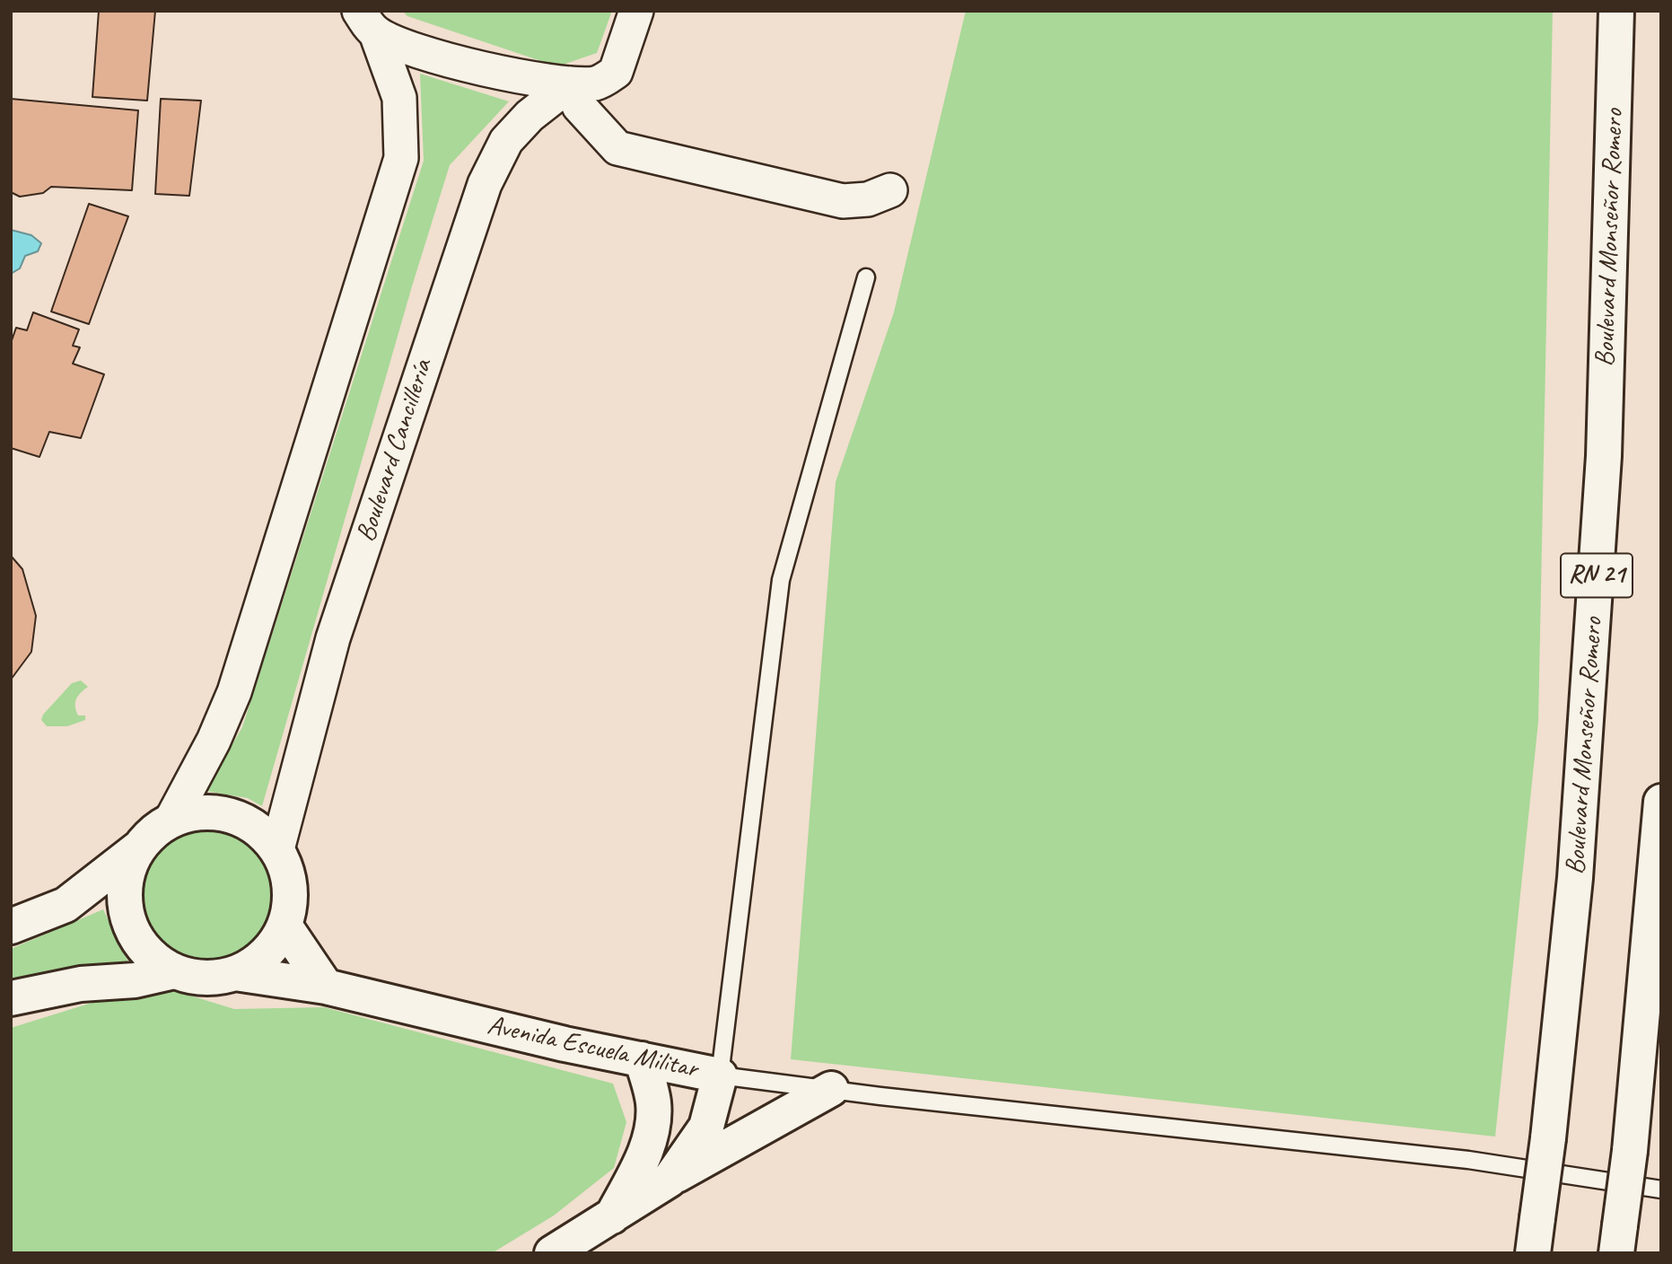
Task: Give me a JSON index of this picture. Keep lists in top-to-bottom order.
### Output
{
  "streets": {
    "main road": ["Boulevard Monseñor Romero", "RN 21", "Avenida Escuela Militar"],
    "street": ["Boulevard Cancillería"]
  },
  "crossings": [
    ["Boulevard Cancillería", "Avenida Escuela Militar"]
  ]
}
